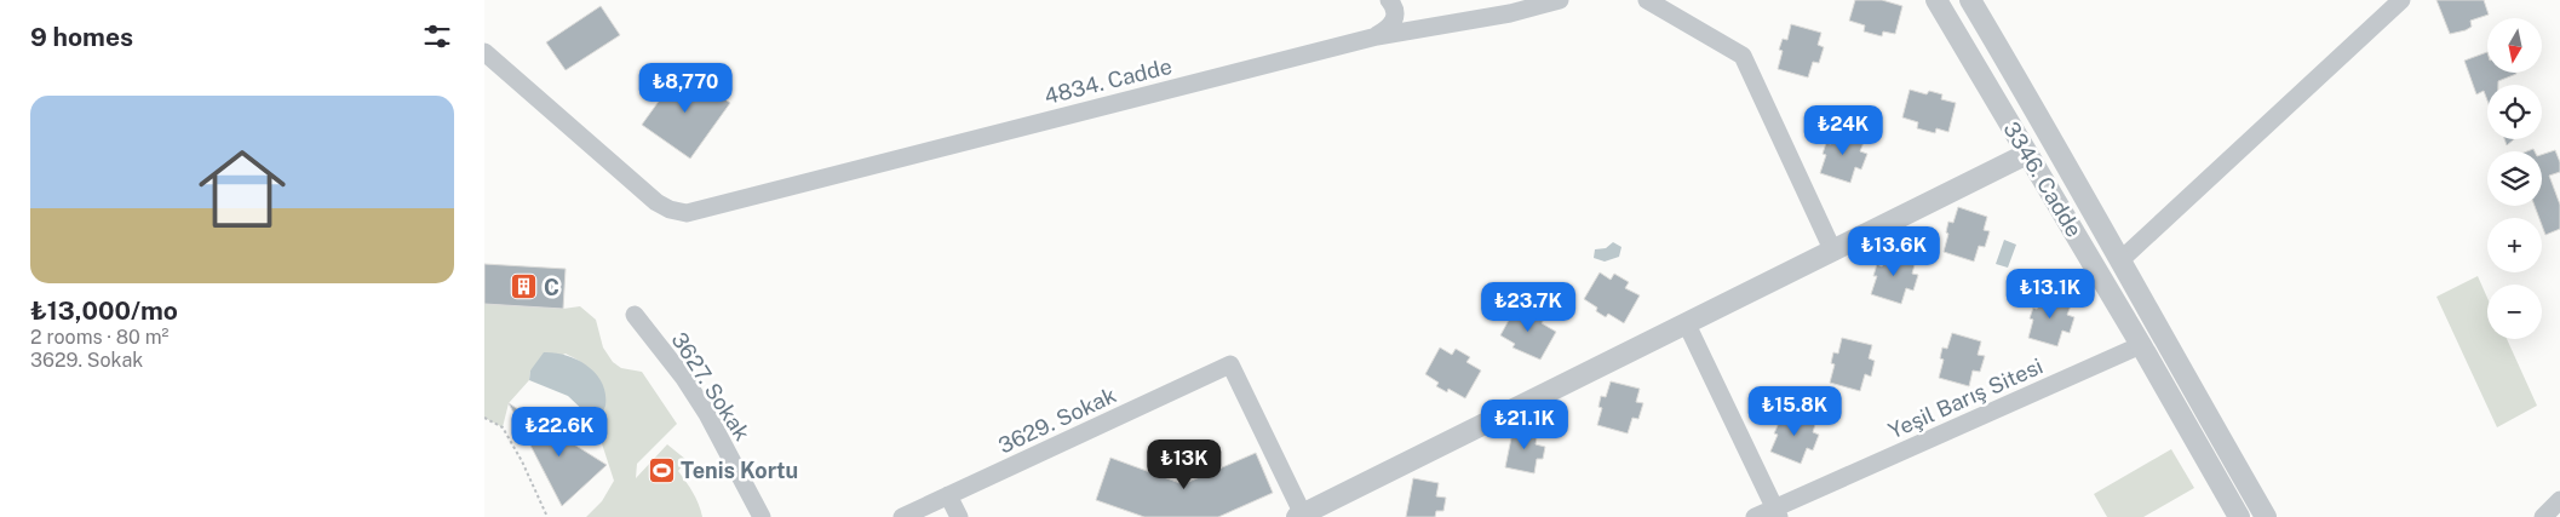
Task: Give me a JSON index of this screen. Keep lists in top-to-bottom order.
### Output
{
  "streets": {
    "street": [
      "4834. Cadde",
      "3346. Cadde",
      "3627. Sokak",
      "Yeşil Barış Sitesi",
      "3629. Sokak"
    ]
  },
  "crossings": [
    ["3346. Cadde", "Yeşil Barış Sitesi"]
  ],
  "places": {
    "building": ["C"],
    "sports": ["Tenis Kortu"]
  },
  "north": "bottom",
  "page": {
    "heading": "9 homes",
    "map_buttons": ["+", "−"],
    "price": [
      "₺8,770",
      "₺24K",
      "₺13.6K",
      "₺13.1K",
      "₺23.7K",
      "₺15.8K",
      "₺21.1K",
      "₺22.6K",
      "₺13K"
    ],
    "list": [
      {
        "name": "₺13,000/mo",
        "note": "2 rooms · 80 m² · 3629. Sokak"
      }
    ]
  }
}
